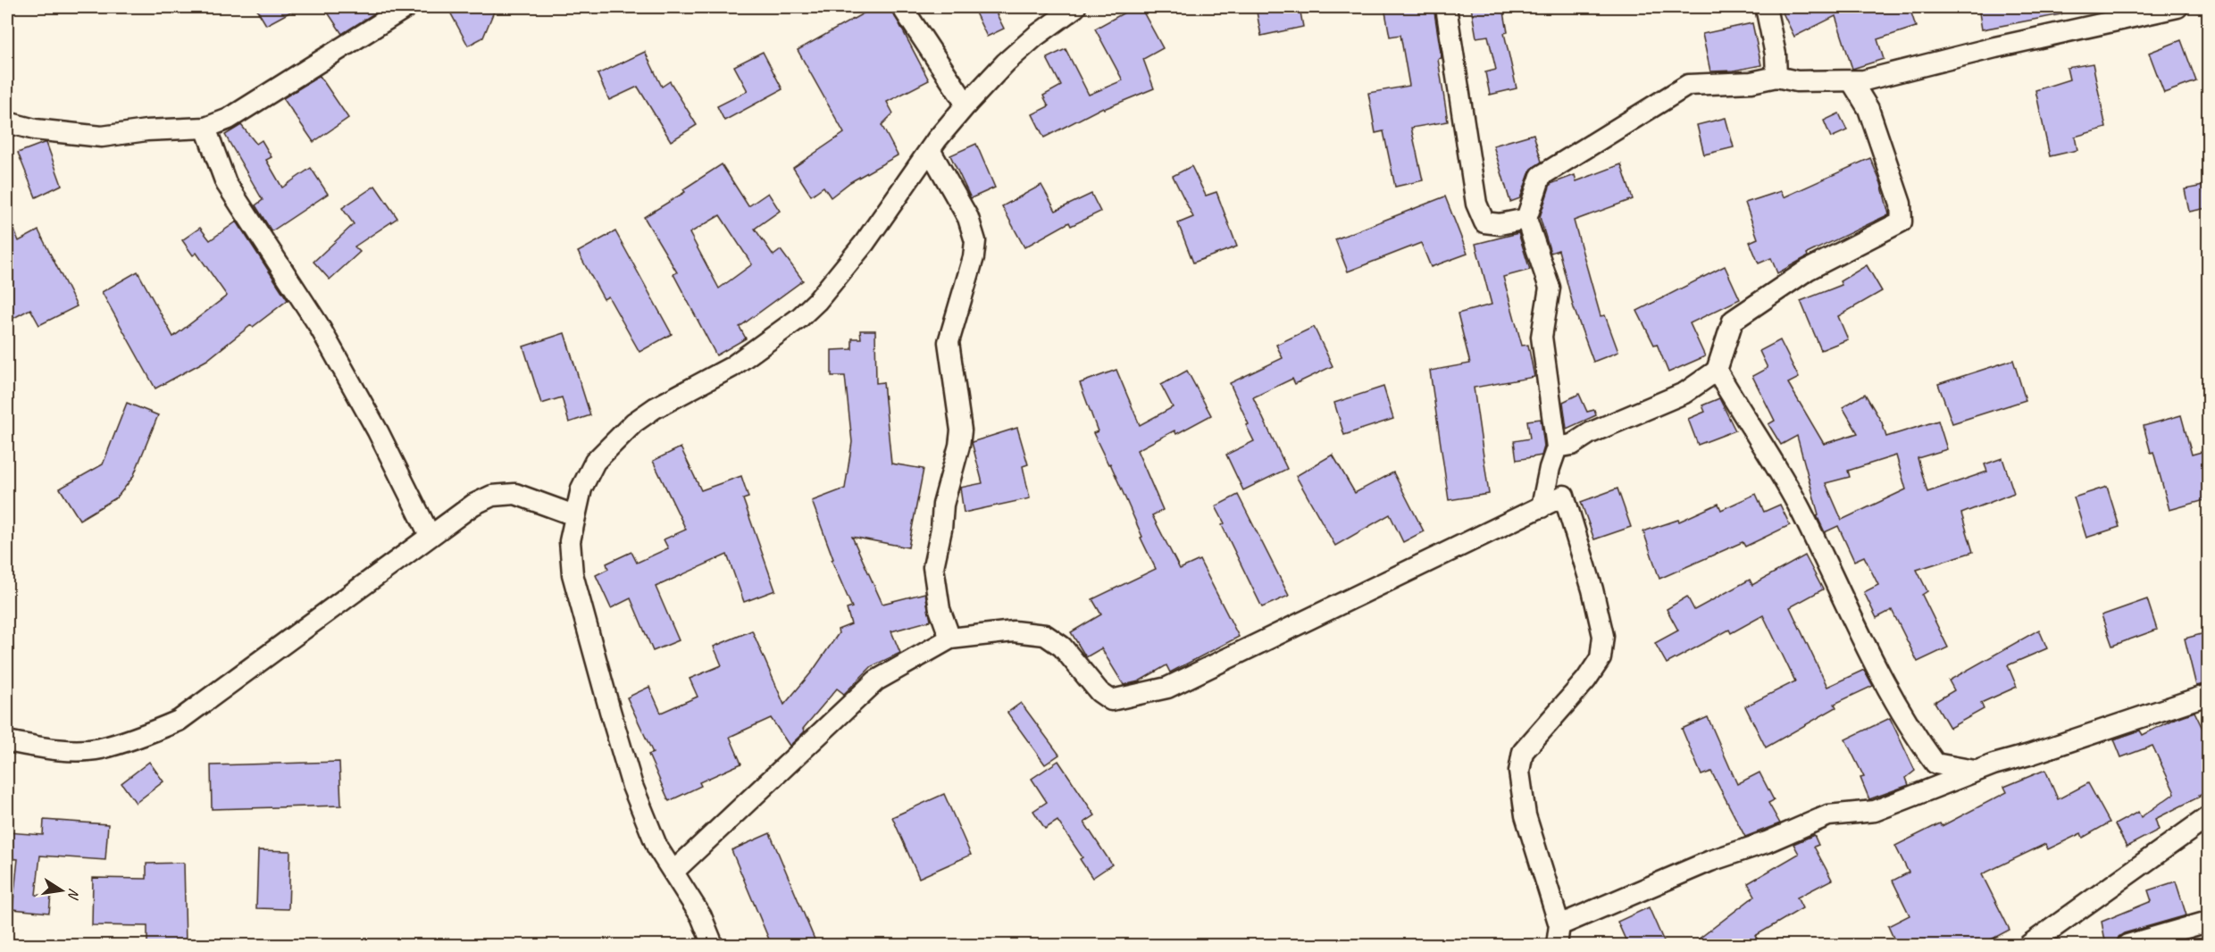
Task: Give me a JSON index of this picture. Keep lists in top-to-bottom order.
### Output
{
  "north": "right"
}
